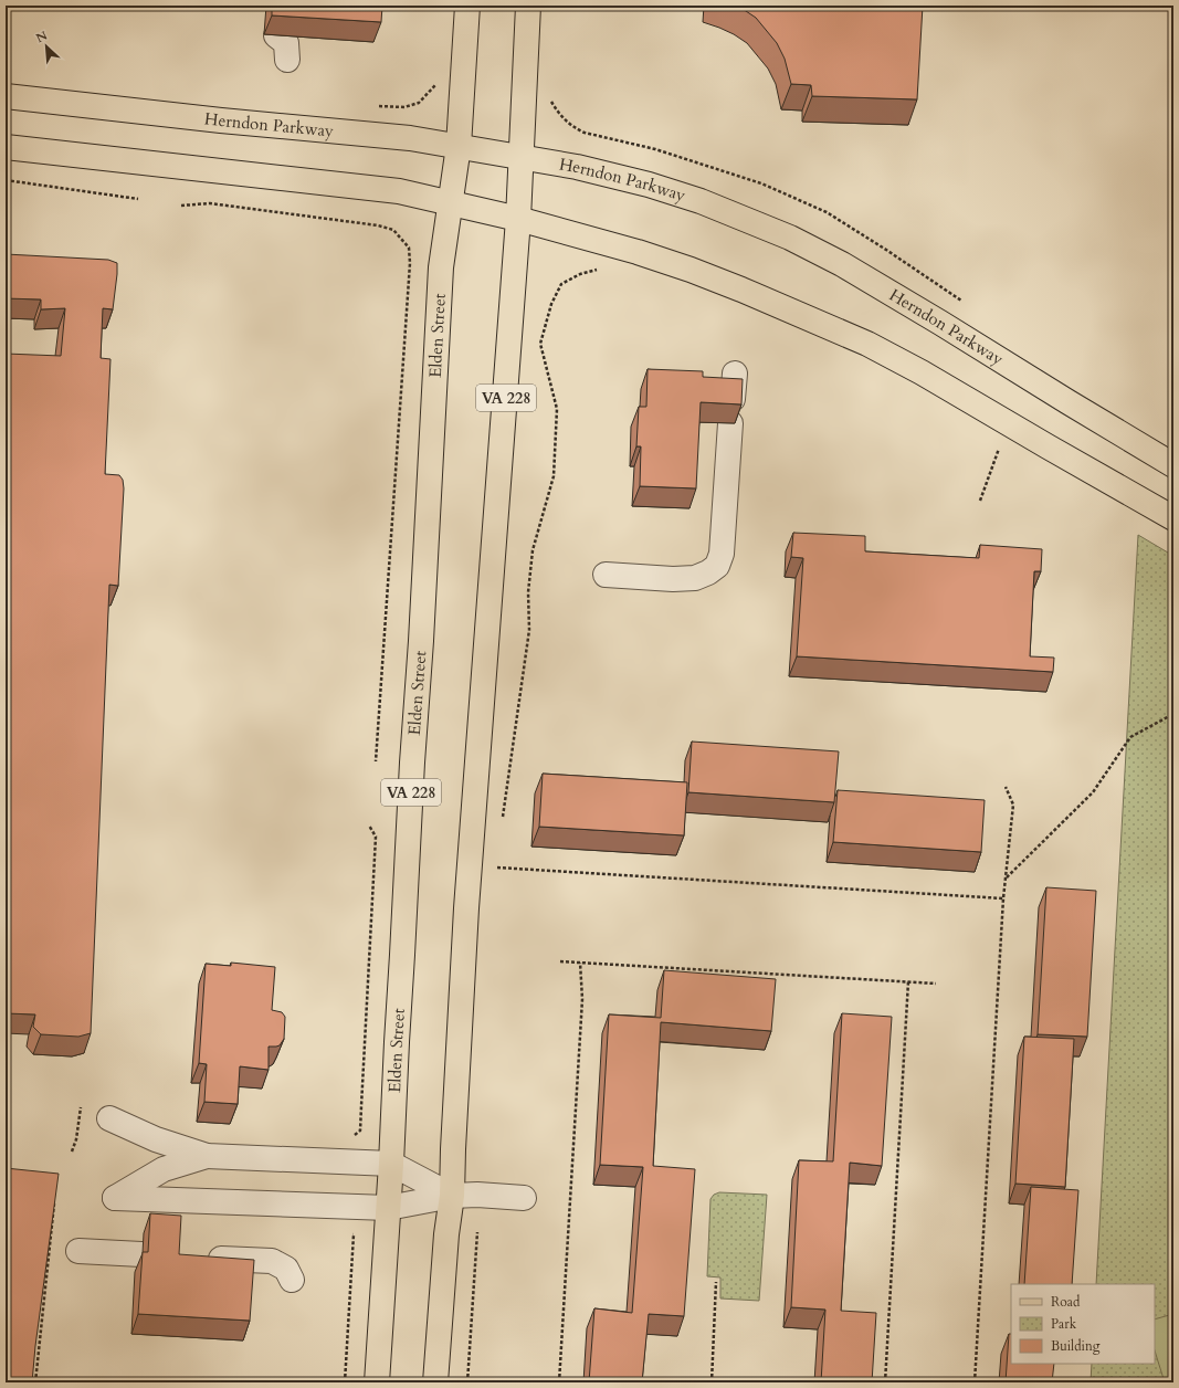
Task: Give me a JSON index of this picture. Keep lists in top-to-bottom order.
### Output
{
  "streets": {
    "main road": ["Herndon Parkway", "Elden Street", "VA 228"]
  },
  "crossings": [
    ["Herndon Parkway", "Elden Street"],
    ["Herndon Parkway", "VA 228"]
  ],
  "legend": ["Road", "Park", "Building"],
  "north": "top left"
}
